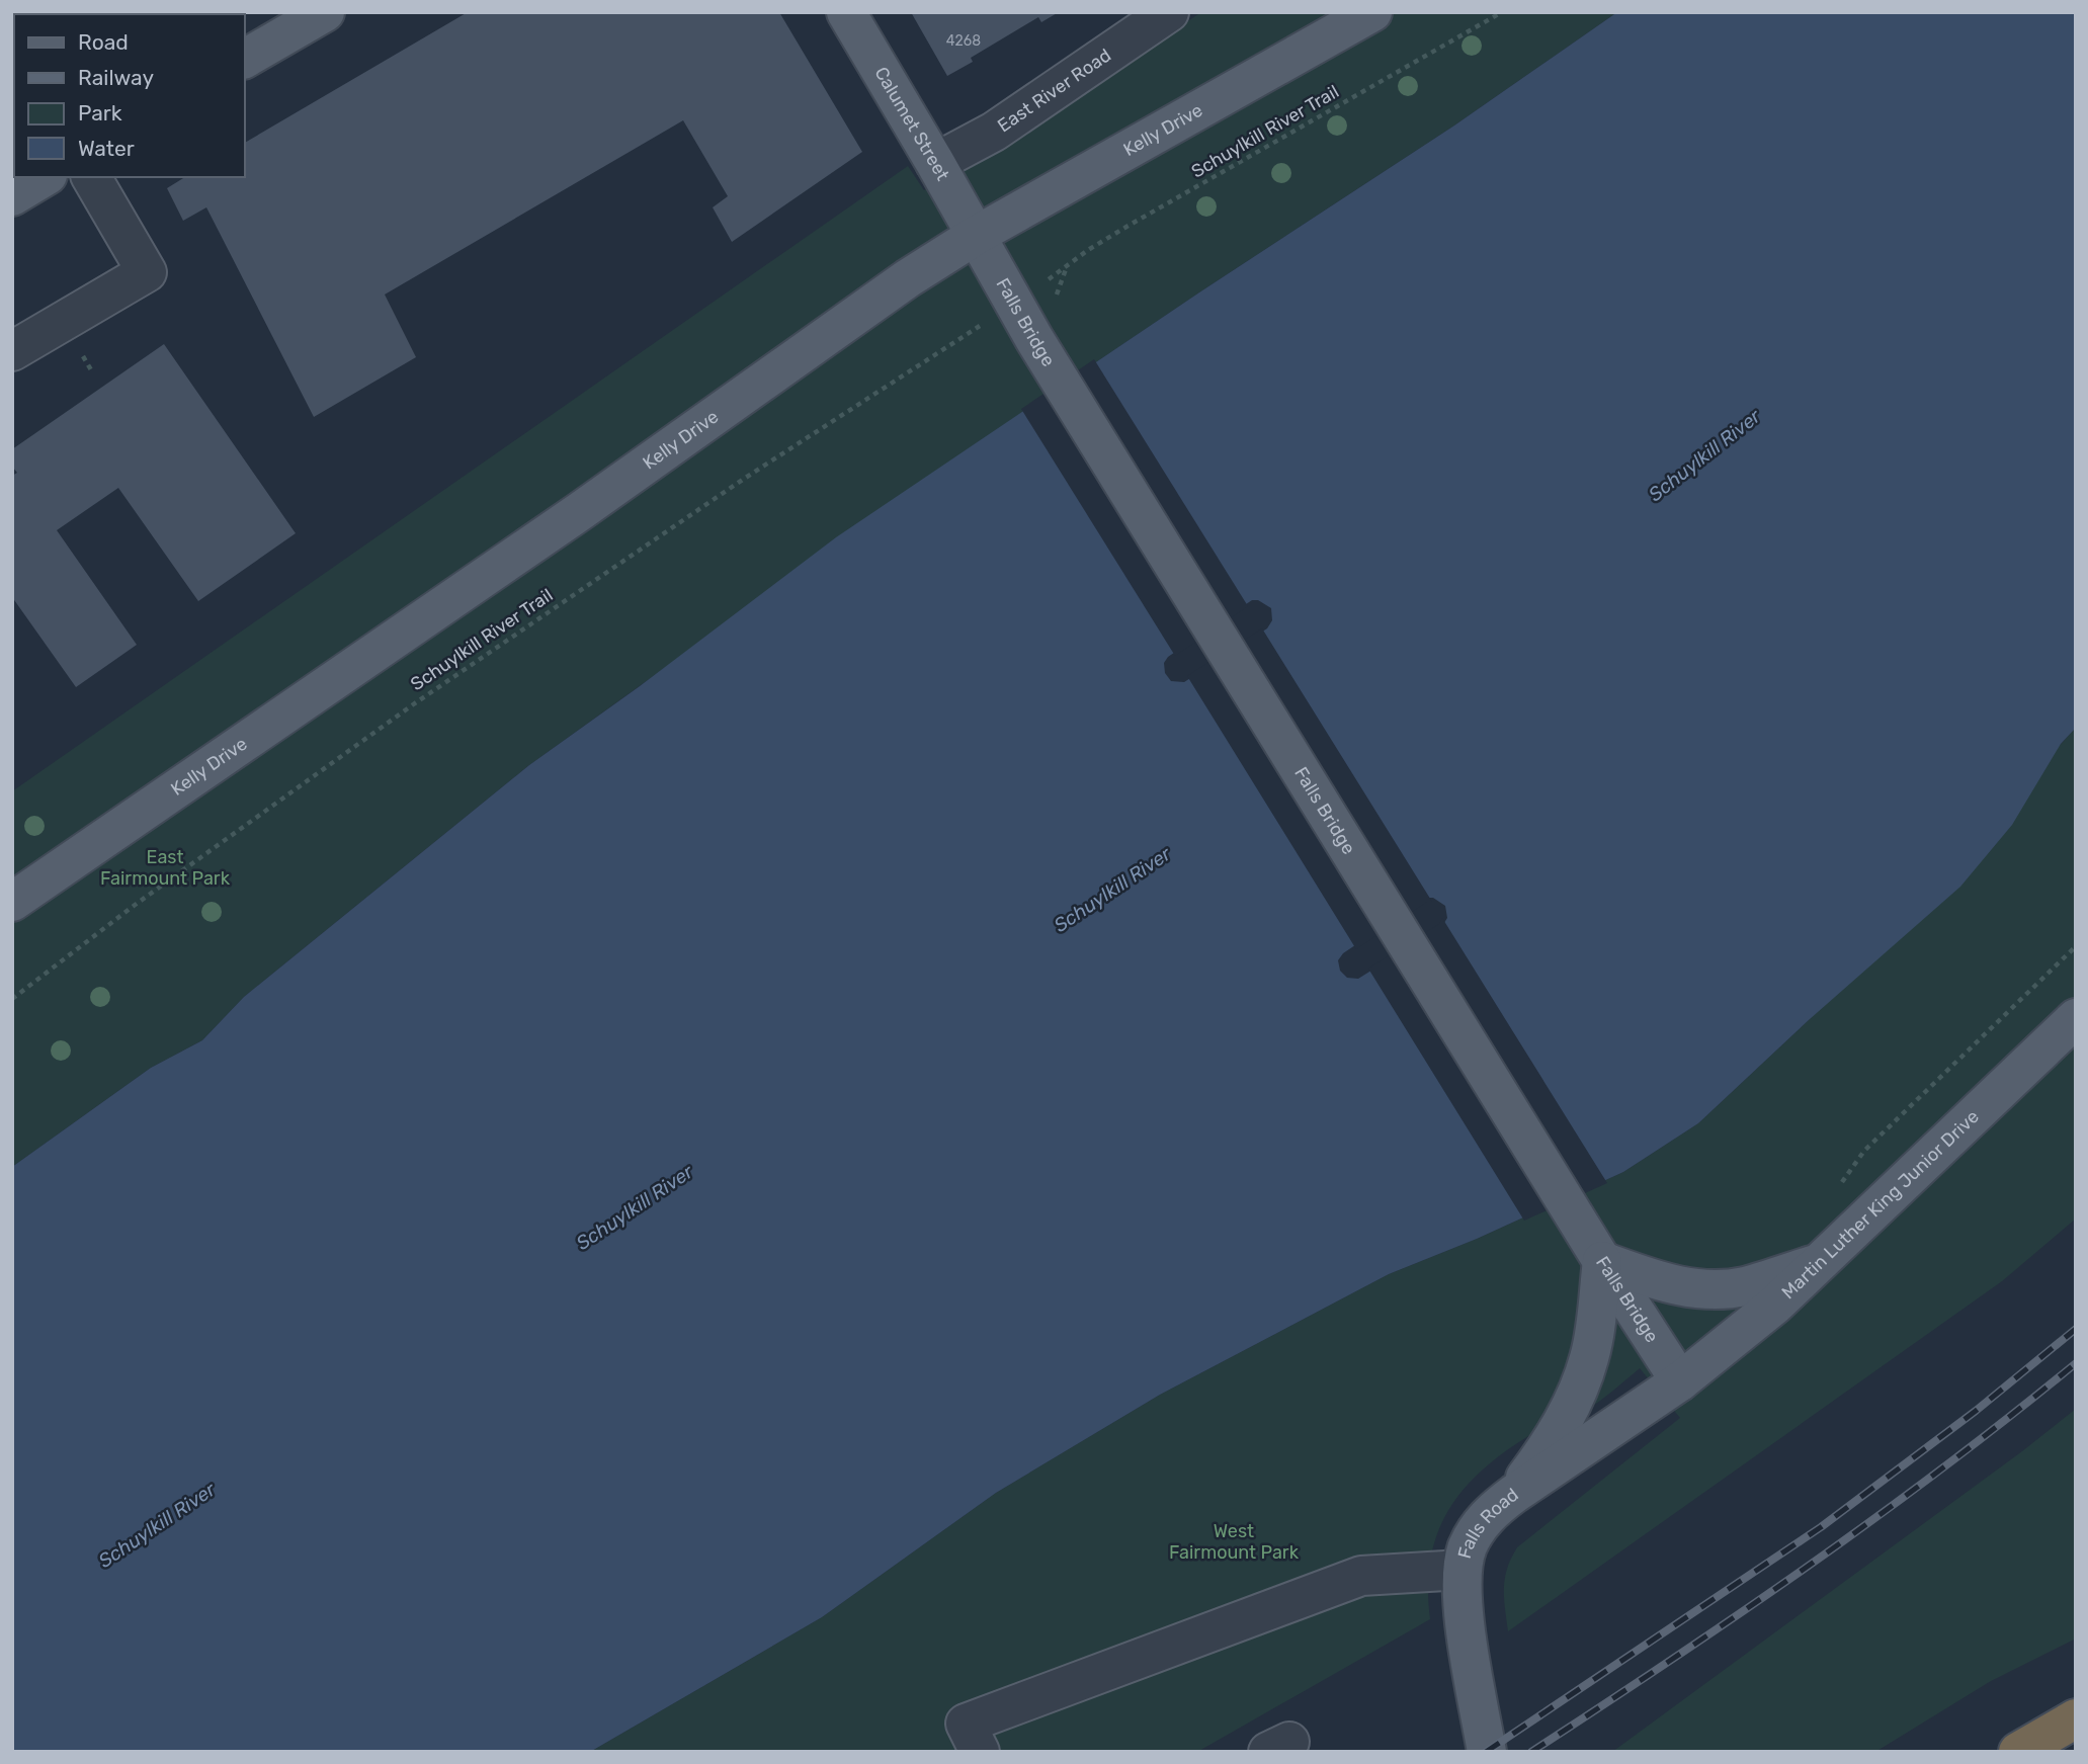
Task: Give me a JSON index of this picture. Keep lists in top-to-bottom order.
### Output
{
  "streets": {
    "main road": [
      "Calumet Street",
      "Kelly Drive",
      "Falls Bridge",
      "Martin Luther King Junior Drive",
      "Falls Road"
    ],
    "street": ["East River Road"],
    "path": ["Schuylkill River Trail"]
  },
  "crossings": [
    ["East River Road", "Calumet Street"],
    ["Calumet Street", "Kelly Drive"],
    ["Calumet Street", "Falls Bridge"],
    ["Kelly Drive", "Falls Bridge"],
    ["Falls Bridge", "Martin Luther King Junior Drive"],
    ["Falls Bridge", "Falls Road"],
    ["Martin Luther King Junior Drive", "Falls Road"]
  ],
  "water": ["Schuylkill River"],
  "parks": ["East Fairmount Park", "West Fairmount Park"],
  "house_numbers": ["4268"],
  "legend": [
    "Road",
    "Railway",
    "Park",
    "Water"
  ]
}
